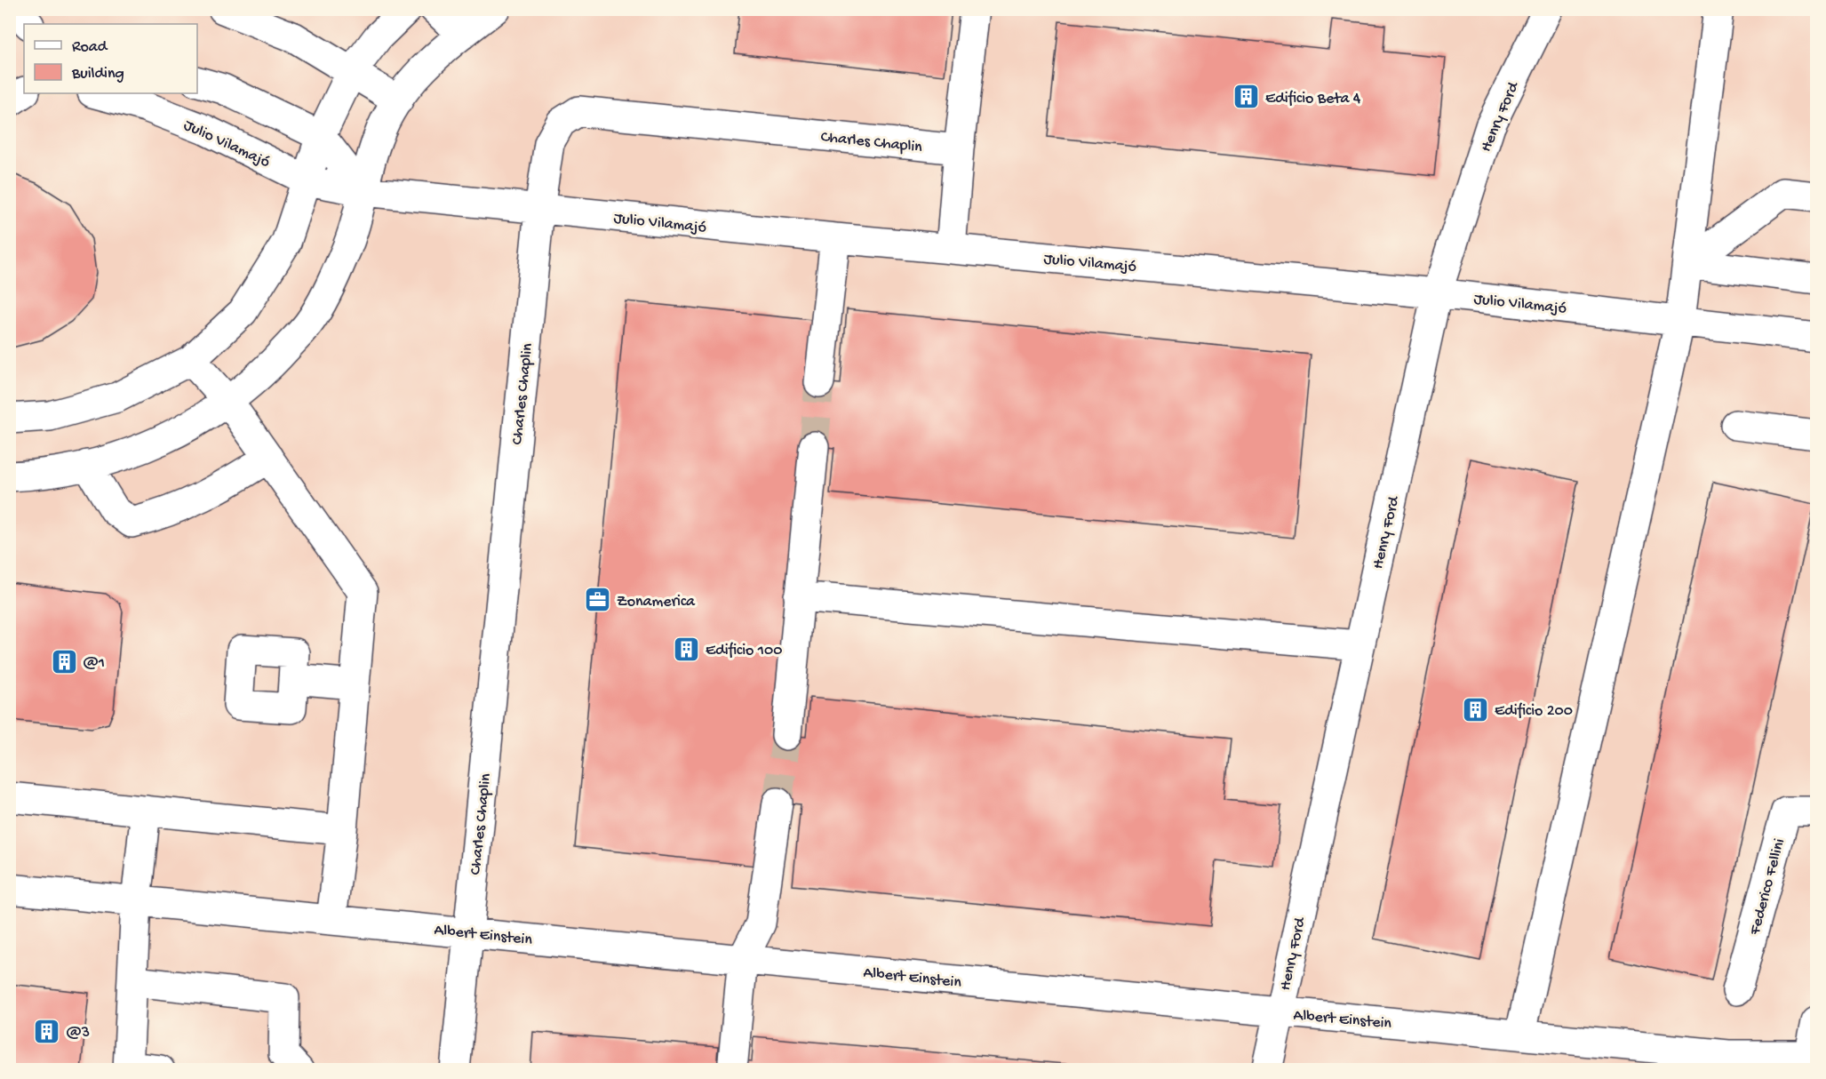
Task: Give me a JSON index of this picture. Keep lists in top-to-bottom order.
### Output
{
  "streets": {
    "lane": [
      "Henry Ford",
      "Charles Chaplin",
      "Julio Vilamajó",
      "Federico Fellini",
      "Albert Einstein"
    ]
  },
  "crossings": [
    ["Henry Ford", "Julio Vilamajó"],
    ["Henry Ford", "Albert Einstein"],
    ["Charles Chaplin", "Julio Vilamajó"],
    ["Charles Chaplin", "Albert Einstein"]
  ],
  "places": {
    "building": [
      "Edificio Beta 4",
      "Edificio 100",
      "@1",
      "Edificio 200",
      "@3"
    ],
    "office": ["Zonamerica"]
  },
  "legend": ["Road", "Building"]
}
